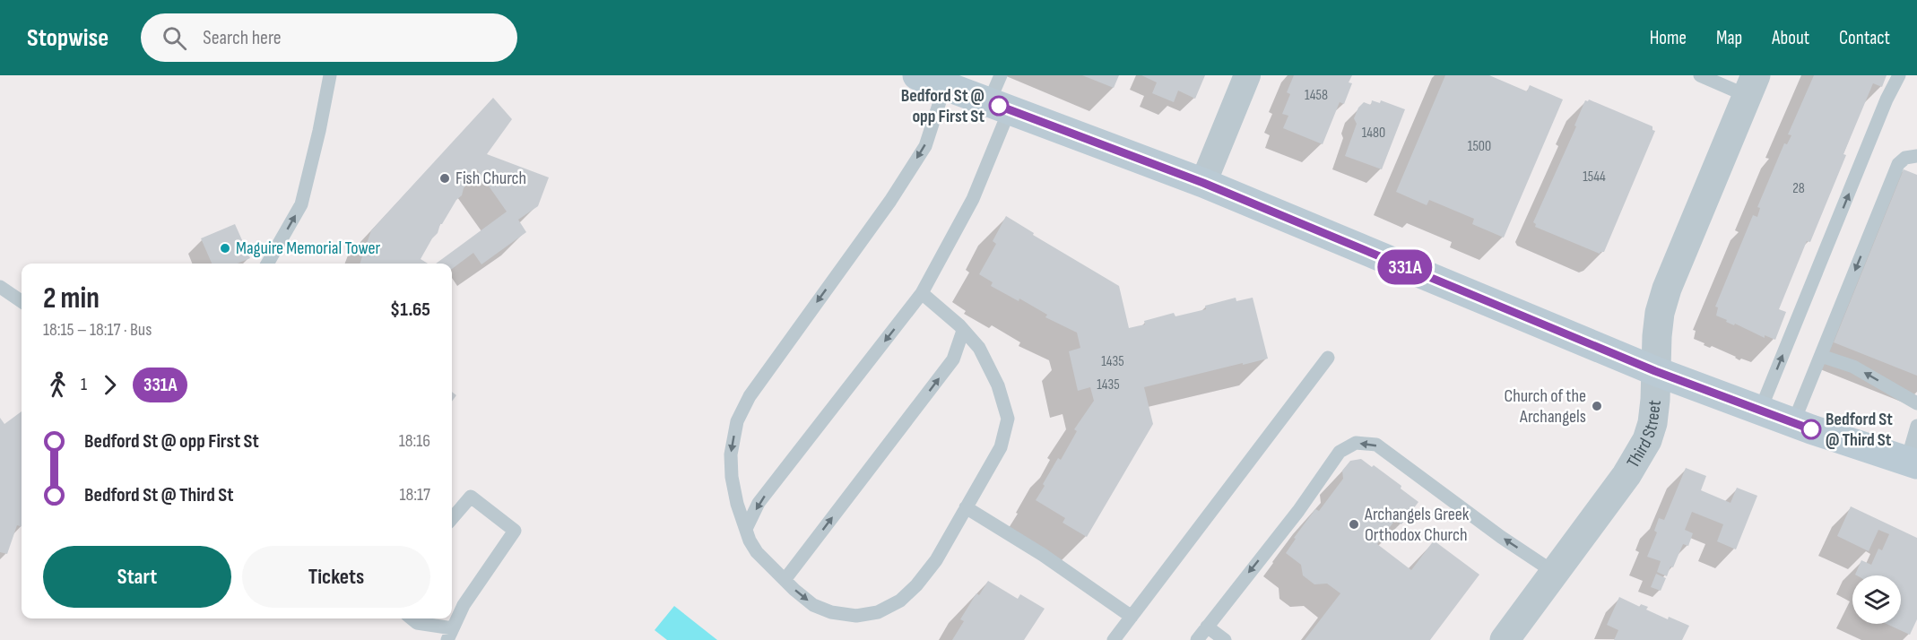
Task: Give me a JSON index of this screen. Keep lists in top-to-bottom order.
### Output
{
  "streets": {
    "street": ["Third Street"]
  },
  "places": [
    "Bedford St @ opp First St",
    "Fish Church",
    "Maguire Memorial Tower",
    "Church of the Archangels",
    "Bedford St @ Third St",
    "Archangels Greek Orthodox Church"
  ],
  "lines": ["bus line 331A"],
  "house_numbers": [
    "1458",
    "1480",
    "1500",
    "1544",
    "28",
    "1435",
    "1435"
  ],
  "page": {
    "header": "Stopwise",
    "search": "Search here",
    "nav": [
      "Home",
      "Map",
      "About",
      "Contact"
    ],
    "on_map": "331A",
    "heading": ["2 min", "18:15 – 18:17 · Bus", "$1.65"],
    "legs": ["1", "331A"],
    "list": [
      {
        "name": "Bedford St @ opp First St",
        "value": "18:16"
      },
      {
        "name": "Bedford St @ Third St",
        "value": "18:17"
      }
    ],
    "buttons": ["Start", "Tickets"]
  }
}
